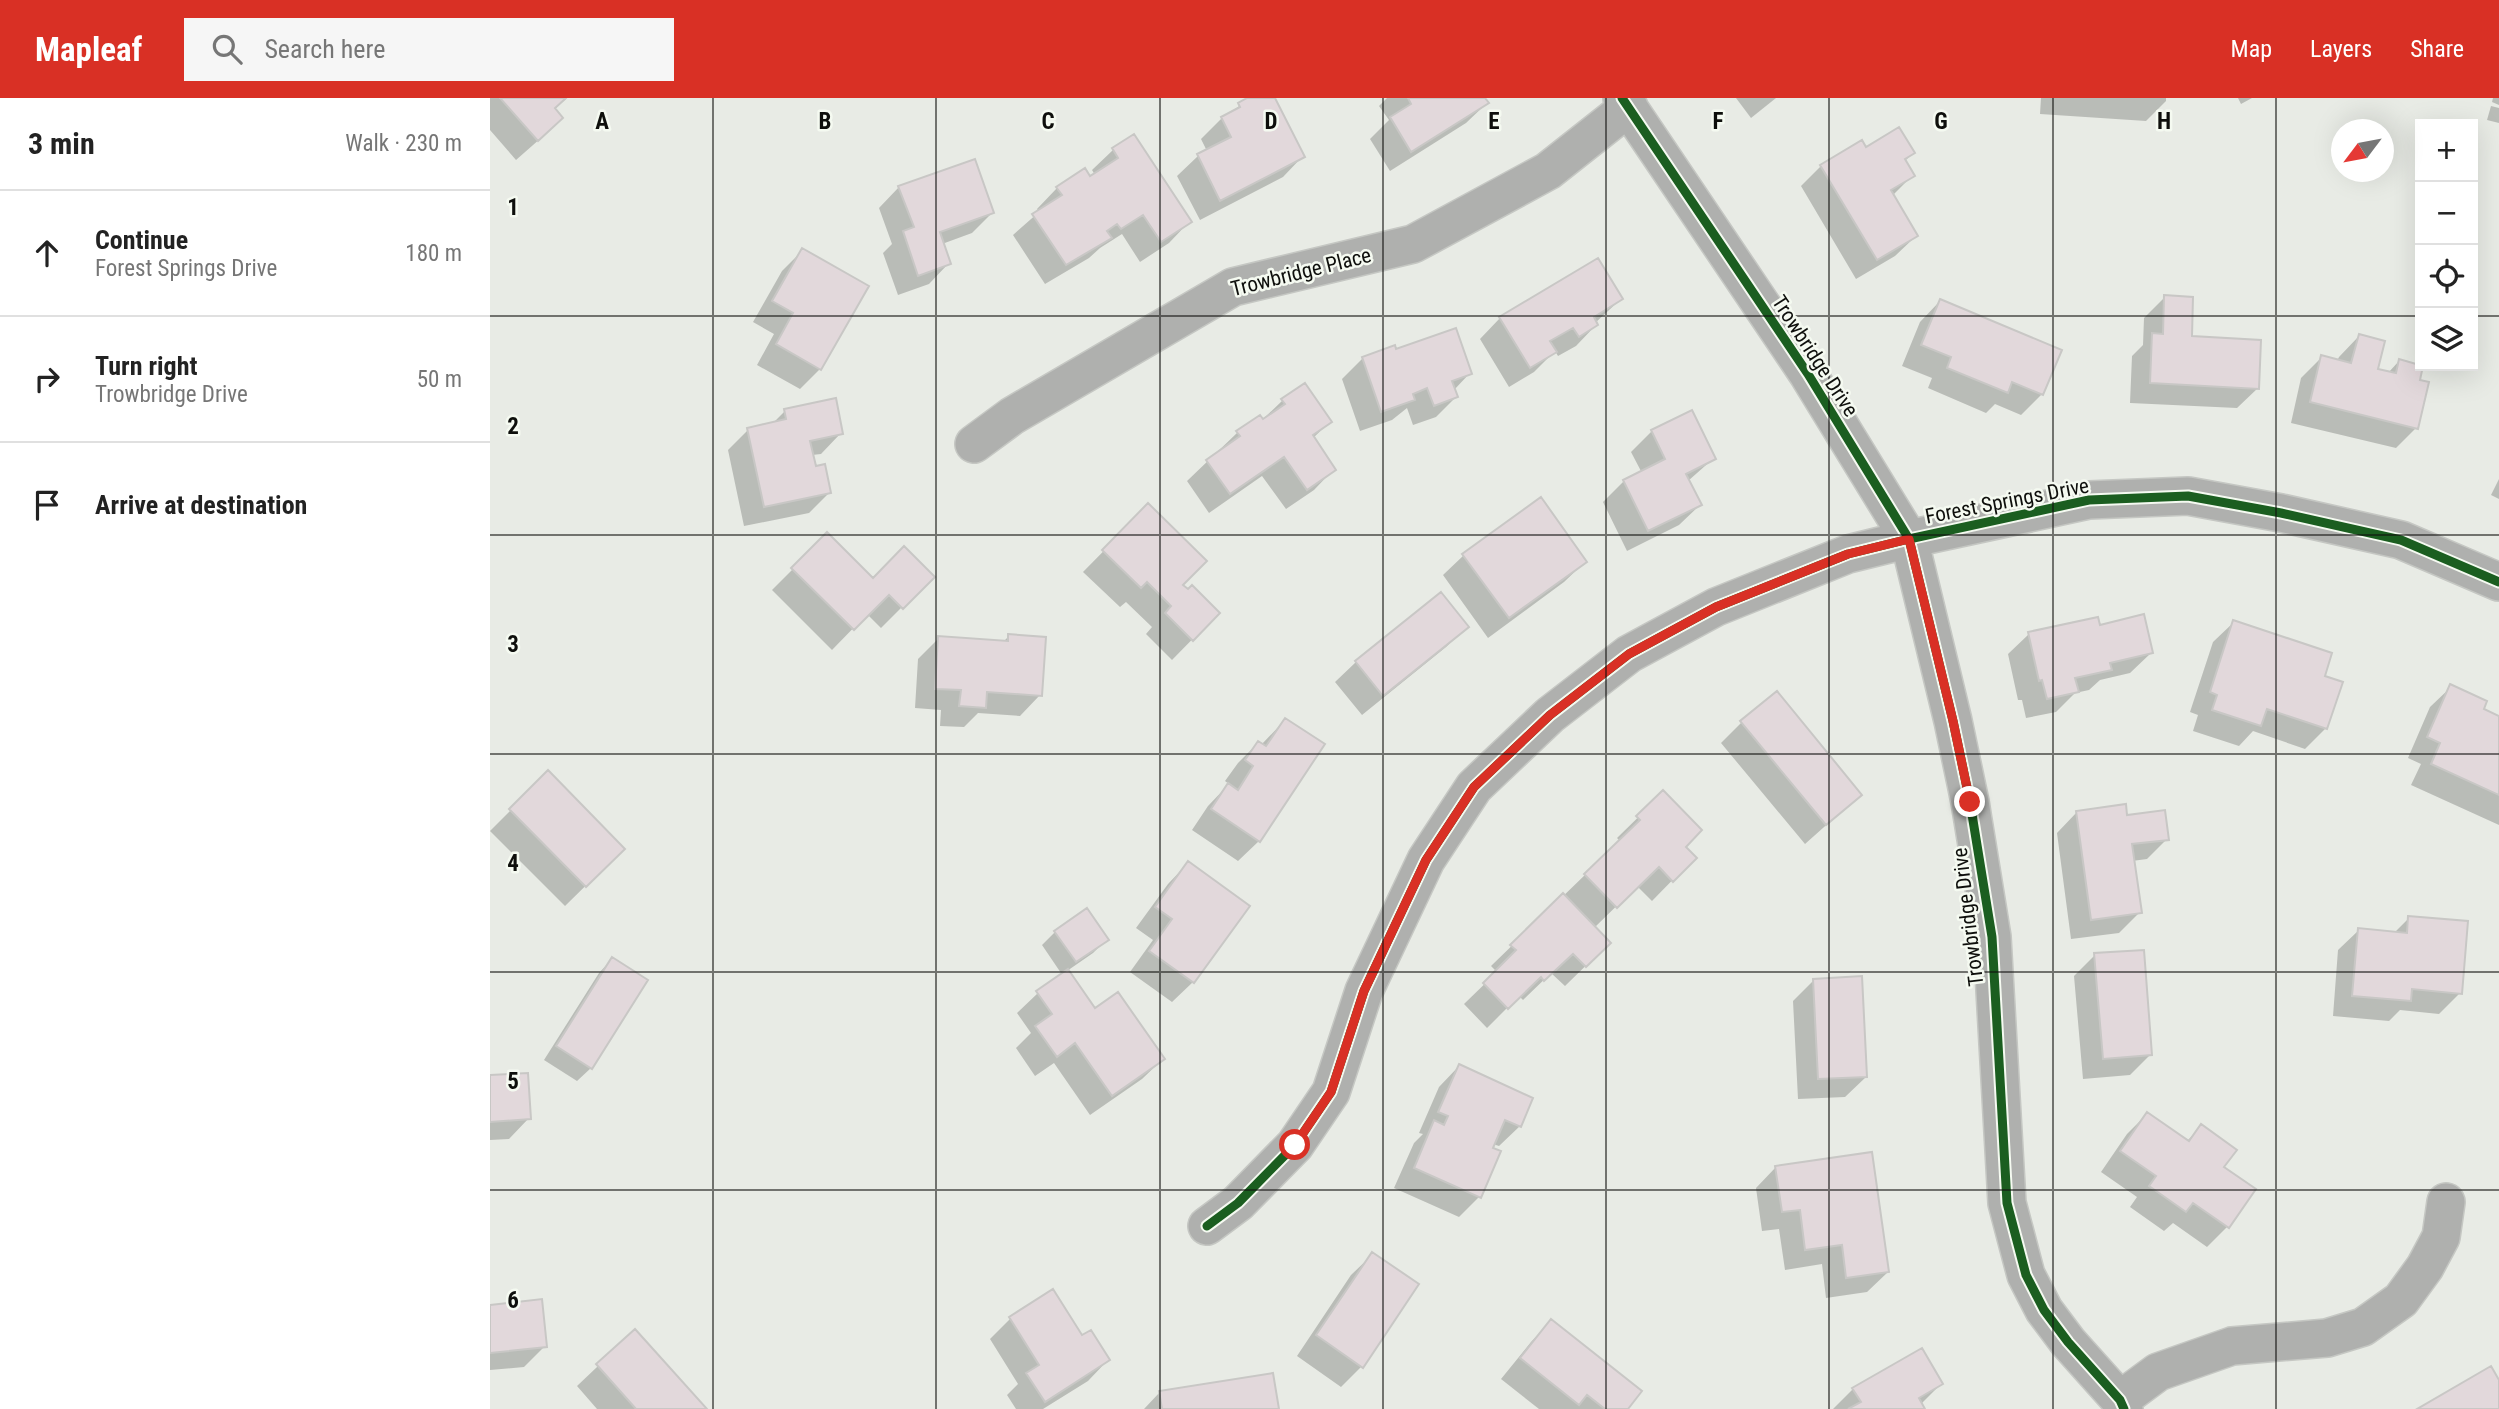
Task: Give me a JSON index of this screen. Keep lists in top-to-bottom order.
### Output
{
  "streets": {
    "street": ["Trowbridge Place", "Trowbridge Drive", "Forest Springs Drive"]
  },
  "crossings": [
    ["Trowbridge Place", "Trowbridge Drive"],
    ["Trowbridge Drive", "Forest Springs Drive"]
  ],
  "north": "bottom left",
  "page": {
    "header": "Mapleaf",
    "search": "Search here",
    "nav": ["Map", "Layers", "Share"],
    "heading": ["3 min", "Walk · 230 m"],
    "map_buttons": ["+", "−"],
    "list": [
      ["Continue", "Forest Springs Drive", "180 m"],
      ["Turn right", "Trowbridge Drive", "50 m"],
      "Arrive at destination"
    ]
  },
  "grid": {
    "columns": [
      "A",
      "B",
      "C",
      "D",
      "E",
      "F",
      "G",
      "H"
    ],
    "rows": [
      "1",
      "2",
      "3",
      "4",
      "5",
      "6"
    ]
  }
}
